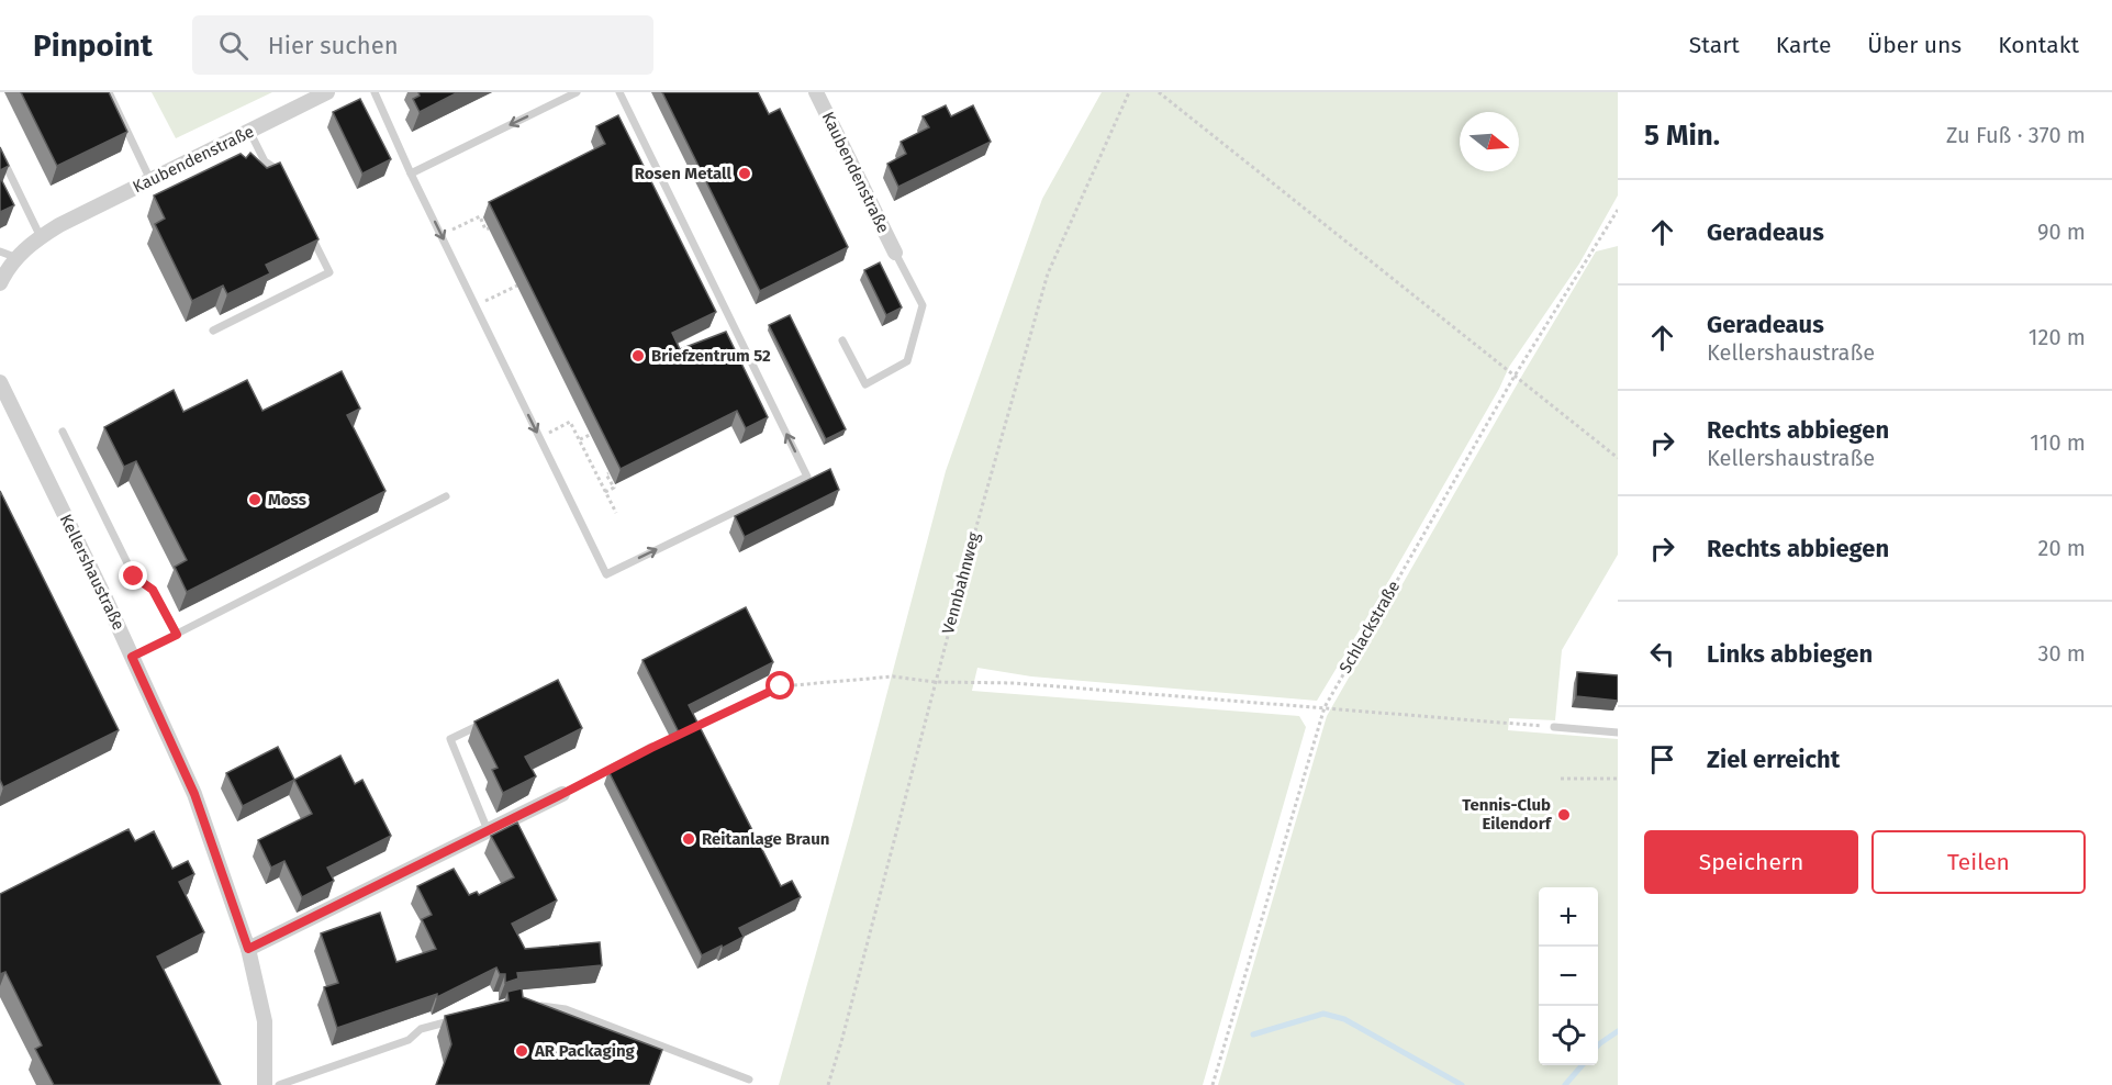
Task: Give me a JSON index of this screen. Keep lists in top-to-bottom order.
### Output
{
  "streets": {
    "street": ["Kaubendenstraße", "Kellershaustraße"],
    "path": ["Vennbahnweg", "Schlackstraße"]
  },
  "places": [
    "Rosen Metall",
    "Briefzentrum 52",
    "Moss",
    "Tennis-Club Eilendorf",
    "Reitanlage Braun",
    "AR Packaging"
  ],
  "north": "right",
  "page": {
    "header": "Pinpoint",
    "search": "Hier suchen",
    "nav": [
      "Start",
      "Karte",
      "Über uns",
      "Kontakt"
    ],
    "heading": ["5 Min.", "Zu Fuß · 370 m"],
    "list": [
      ["Geradeaus", "90 m"],
      ["Geradeaus", "Kellershaustraße", "120 m"],
      ["Rechts abbiegen", "Kellershaustraße", "110 m"],
      ["Rechts abbiegen", "20 m"],
      ["Links abbiegen", "30 m"],
      "Ziel erreicht"
    ],
    "buttons": ["Speichern", "Teilen"],
    "map_buttons": ["+", "−"]
  }
}
